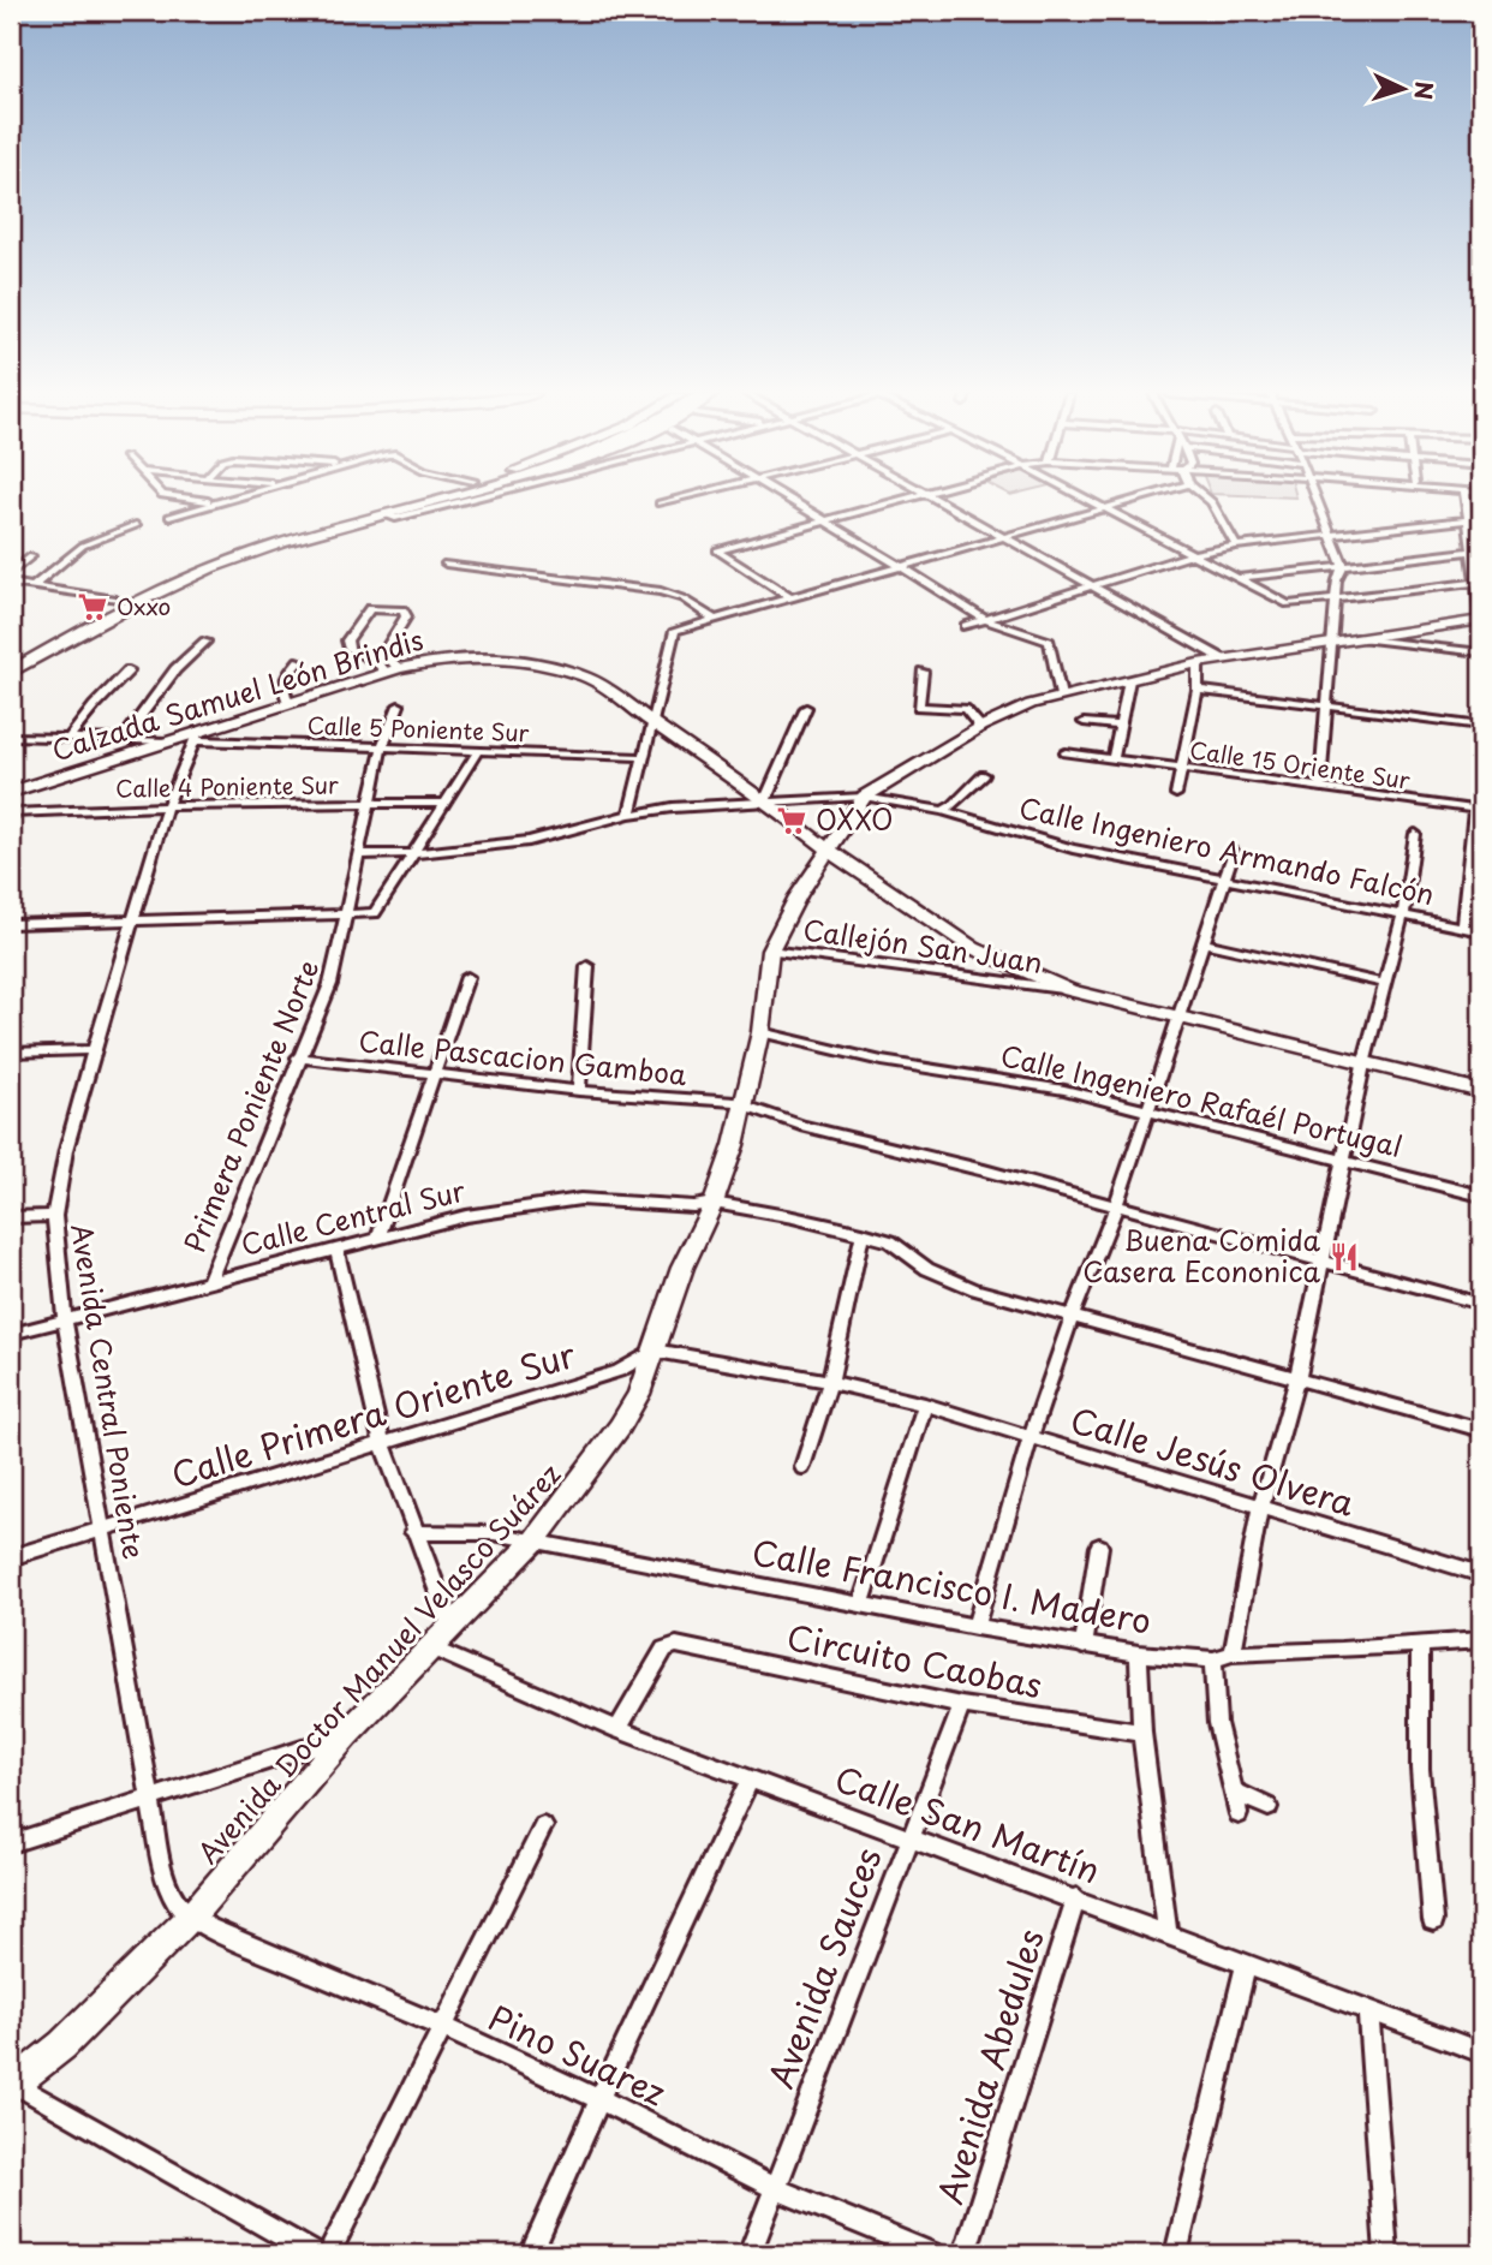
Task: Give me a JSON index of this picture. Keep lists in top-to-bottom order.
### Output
{
  "streets": {
    "street": [
      "Calzada Samuel León Brindis",
      "Calle 5 Poniente Sur",
      "Calle 15 Oriente Sur",
      "Calle 4 Poniente Sur",
      "Calle Ingeniero Armando Falcón",
      "Callejón San Juan",
      "Calle Pascacion Gamboa",
      "Calle Ingeniero Rafaél Portugal",
      "Primera Poniente Norte",
      "Calle Central Sur",
      "Avenida Central Poniente",
      "Calle Primera Oriente Sur",
      "Calle Jesús Olvera",
      "Calle Francisco I. Madero",
      "Circuito Caobas",
      "Avenida Doctor Manuel Velasco Suárez",
      "Calle San Martín",
      "Avenida Sauces",
      "Pino Suarez",
      "Avenida Abedules"
    ]
  },
  "crossings": [
    ["Calzada Samuel León Brindis", "Calle 5 Poniente Sur"],
    ["Calzada Samuel León Brindis", "Calle Ingeniero Armando Falcón"],
    ["Calzada Samuel León Brindis", "Callejón San Juan"],
    ["Calzada Samuel León Brindis", "Avenida Central Poniente"],
    ["Calzada Samuel León Brindis", "Avenida Doctor Manuel Velasco Suárez"],
    ["Calle 5 Poniente Sur", "Primera Poniente Norte"],
    ["Calle 5 Poniente Sur", "Avenida Central Poniente"],
    ["Calle 4 Poniente Sur", "Primera Poniente Norte"],
    ["Calle 4 Poniente Sur", "Avenida Central Poniente"],
    ["Calle Ingeniero Armando Falcón", "Primera Poniente Norte"],
    ["Calle Ingeniero Armando Falcón", "Avenida Doctor Manuel Velasco Suárez"],
    ["Callejón San Juan", "Avenida Doctor Manuel Velasco Suárez"],
    ["Calle Pascacion Gamboa", "Primera Poniente Norte"],
    ["Calle Pascacion Gamboa", "Avenida Doctor Manuel Velasco Suárez"],
    ["Calle Ingeniero Rafaél Portugal", "Avenida Doctor Manuel Velasco Suárez"],
    ["Primera Poniente Norte", "Calle Central Sur"],
    ["Calle Central Sur", "Avenida Central Poniente"],
    ["Calle Central Sur", "Avenida Doctor Manuel Velasco Suárez"],
    ["Avenida Central Poniente", "Calle Primera Oriente Sur"],
    ["Avenida Central Poniente", "Avenida Doctor Manuel Velasco Suárez"],
    ["Avenida Central Poniente", "Pino Suarez"],
    ["Calle Primera Oriente Sur", "Calle Jesús Olvera"],
    ["Calle Primera Oriente Sur", "Avenida Doctor Manuel Velasco Suárez"],
    ["Calle Jesús Olvera", "Avenida Doctor Manuel Velasco Suárez"],
    ["Calle Francisco I. Madero", "Avenida Doctor Manuel Velasco Suárez"],
    ["Circuito Caobas", "Calle San Martín"],
    ["Circuito Caobas", "Avenida Sauces"],
    ["Avenida Doctor Manuel Velasco Suárez", "Calle San Martín"],
    ["Avenida Doctor Manuel Velasco Suárez", "Pino Suarez"],
    ["Calle San Martín", "Avenida Sauces"],
    ["Calle San Martín", "Avenida Abedules"],
    ["Avenida Sauces", "Pino Suarez"]
  ],
  "places": {
    "supermarket": ["Oxxo", "OXXO"],
    "restaurant": ["Buena Comida Casera Econonica"]
  },
  "north": "right"
}
